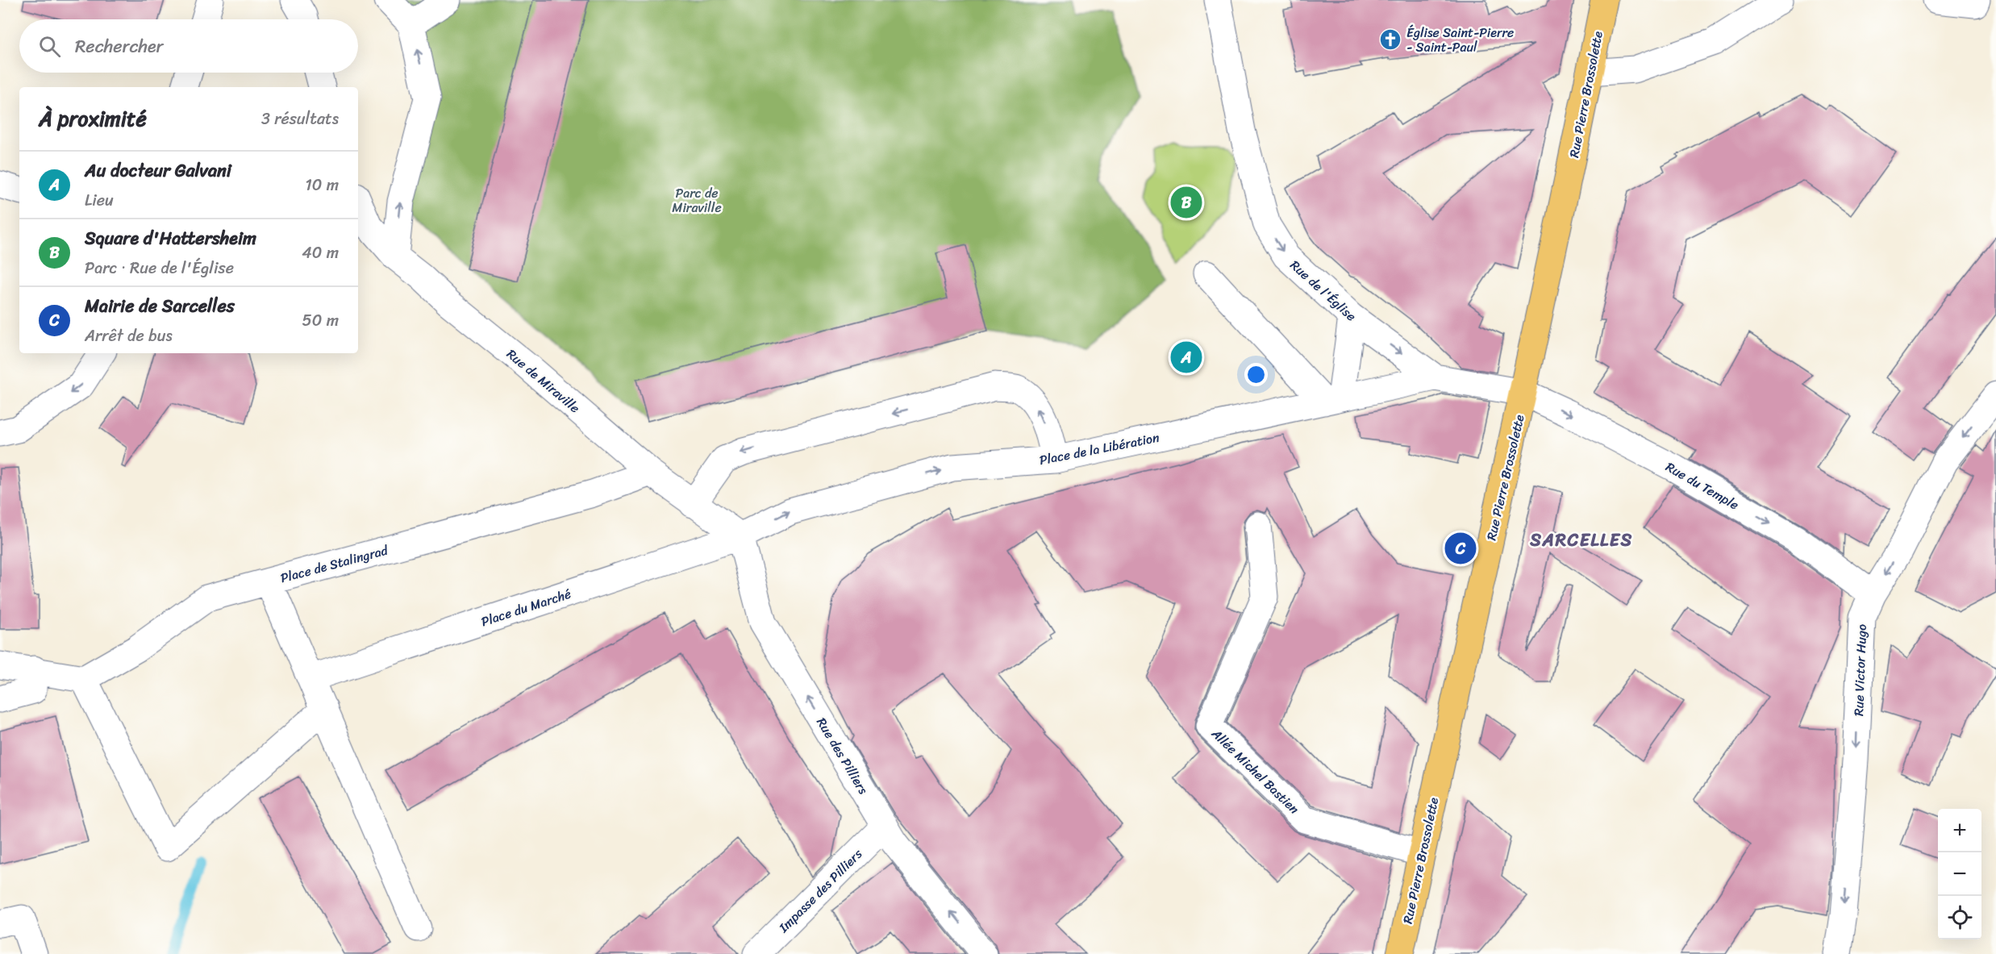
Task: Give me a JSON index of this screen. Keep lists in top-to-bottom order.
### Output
{
  "streets": {
    "main road": ["Rue Pierre Brossolette"],
    "street": [
      "Rue de l'Église",
      "Rue de Miraville",
      "Place de la Libération",
      "Rue du Temple",
      "Place de Stalingrad",
      "Place du Marché",
      "Rue Victor Hugo",
      "Rue des Pilliers",
      "Allée Michel Bastien",
      "Impasse des Pilliers"
    ]
  },
  "crossings": [
    ["Rue Pierre Brossolette", "Rue de l'Église"],
    ["Rue Pierre Brossolette", "Rue du Temple"],
    ["Rue Pierre Brossolette", "Allée Michel Bastien"],
    ["Rue de l'Église", "Place de la Libération"],
    ["Rue de l'Église", "Rue du Temple"],
    ["Rue de Miraville", "Place de Stalingrad"],
    ["Place de la Libération", "Place du Marché"],
    ["Place de la Libération", "Rue des Pilliers"],
    ["Rue du Temple", "Rue Victor Hugo"],
    ["Place du Marché", "Rue des Pilliers"],
    ["Rue des Pilliers", "Impasse des Pilliers"]
  ],
  "one_way": [
    "Place de la Libération",
    "Rue du Temple",
    "Rue Victor Hugo",
    "Rue des Pilliers"
  ],
  "districts": ["SARCELLES"],
  "parks": ["Parc de Miraville"],
  "places": {
    "church": ["Église Saint-Pierre - Saint-Paul"]
  },
  "page": {
    "search": "Rechercher",
    "heading": ["À proximité", "3 résultats"],
    "list": [
      {
        "mark": "A",
        "name": "Au docteur Galvani",
        "note": "Lieu",
        "value": "10 m"
      },
      {
        "mark": "B",
        "name": "Square d'Hattersheim",
        "note": "Parc · Rue de l'Église",
        "value": "40 m"
      },
      {
        "mark": "C",
        "name": "Mairie de Sarcelles",
        "note": "Arrêt de bus",
        "value": "50 m"
      }
    ],
    "pins": ["B", "A", "C"],
    "map_buttons": ["+", "−"]
  }
}
